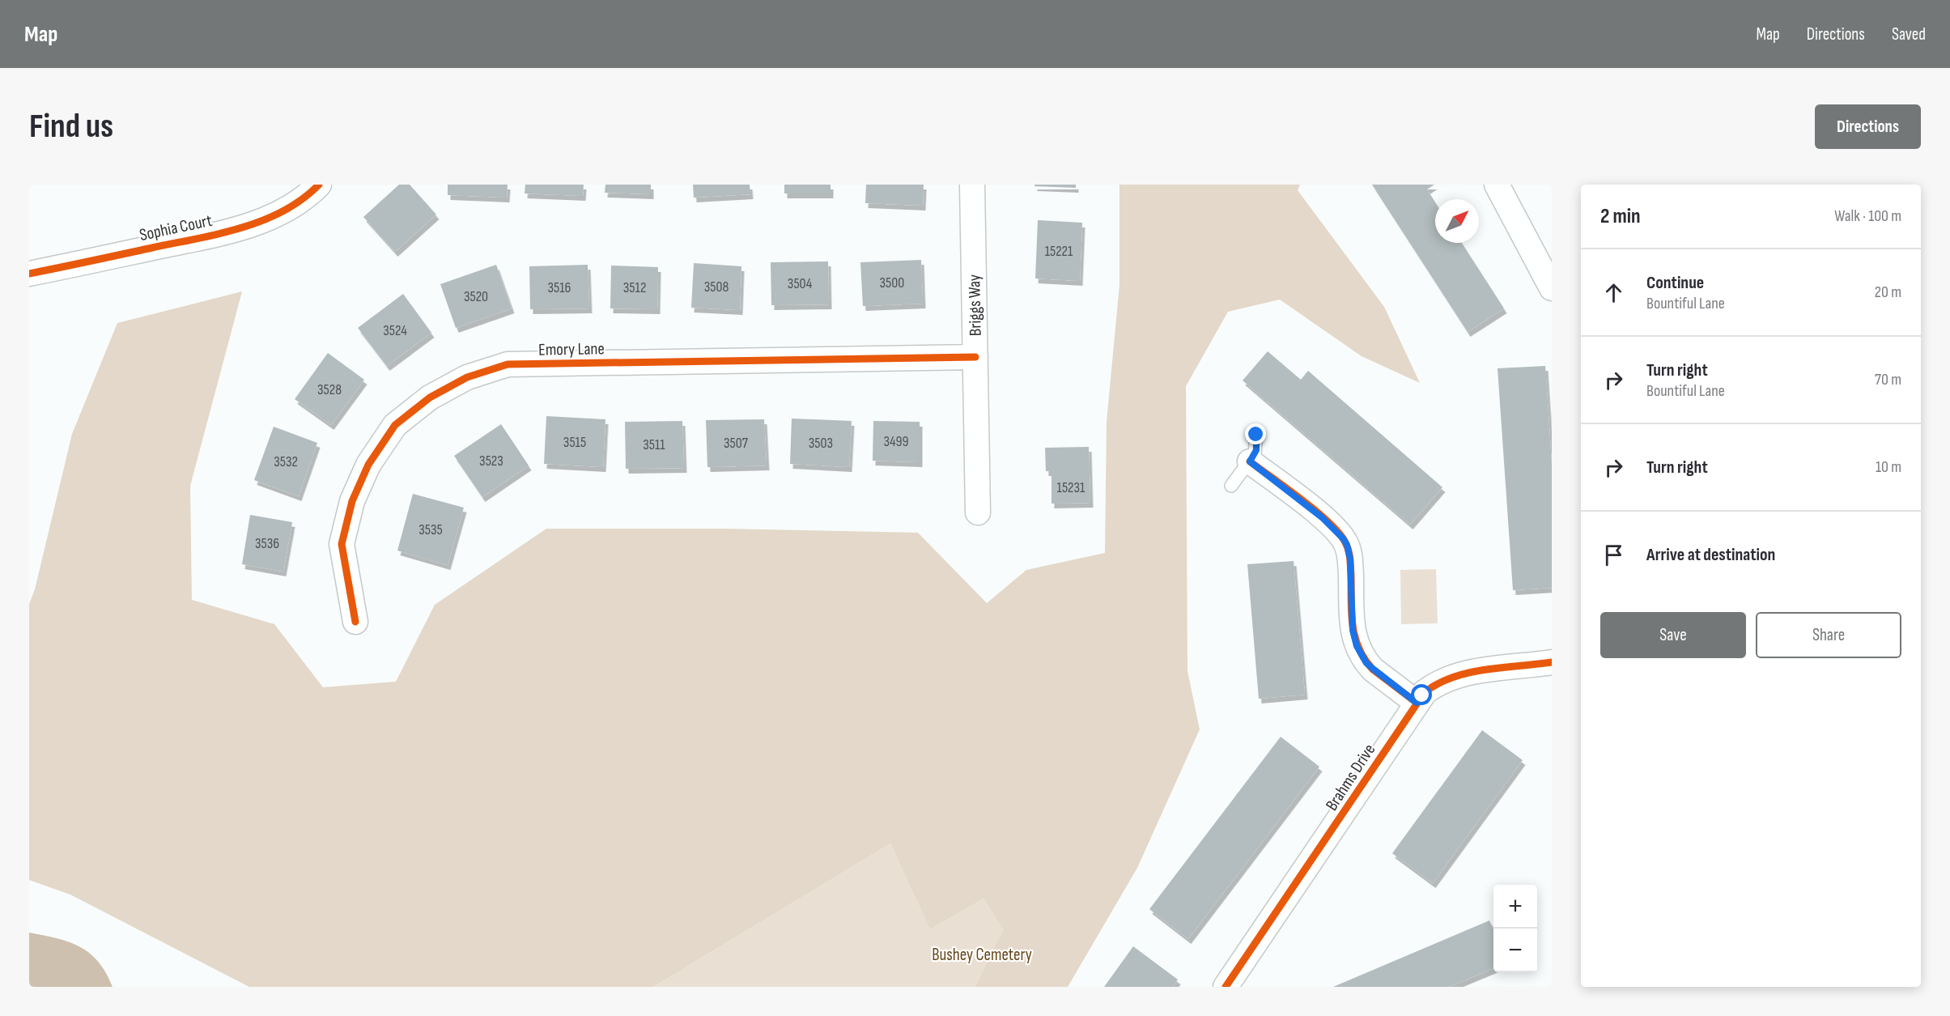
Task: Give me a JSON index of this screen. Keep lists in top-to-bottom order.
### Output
{
  "streets": {
    "street": [
      "Sophia Court",
      "Briggs Way",
      "Emory Lane",
      "Brahms Drive"
    ]
  },
  "crossings": [
    ["Briggs Way", "Emory Lane"]
  ],
  "parks": ["Bushey Cemetery"],
  "house_numbers": [
    "15221",
    "3500",
    "3504",
    "3508",
    "3516",
    "3512",
    "3520",
    "3524",
    "3528",
    "3499",
    "3515",
    "3507",
    "3503",
    "3511",
    "3523",
    "3532",
    "15231",
    "3535",
    "3536"
  ],
  "north": "top right",
  "page": {
    "header": "Map",
    "nav": ["Map", "Directions", "Saved"],
    "buttons": [
      "Directions",
      ["Save", "Share"]
    ],
    "title": "Find us",
    "heading": ["2 min", "Walk · 100 m"],
    "list": [
      ["Continue", "Bountiful Lane", "20 m"],
      ["Turn right", "Bountiful Lane", "70 m"],
      ["Turn right", "10 m"],
      "Arrive at destination"
    ],
    "map_buttons": ["+", "−"]
  }
}
